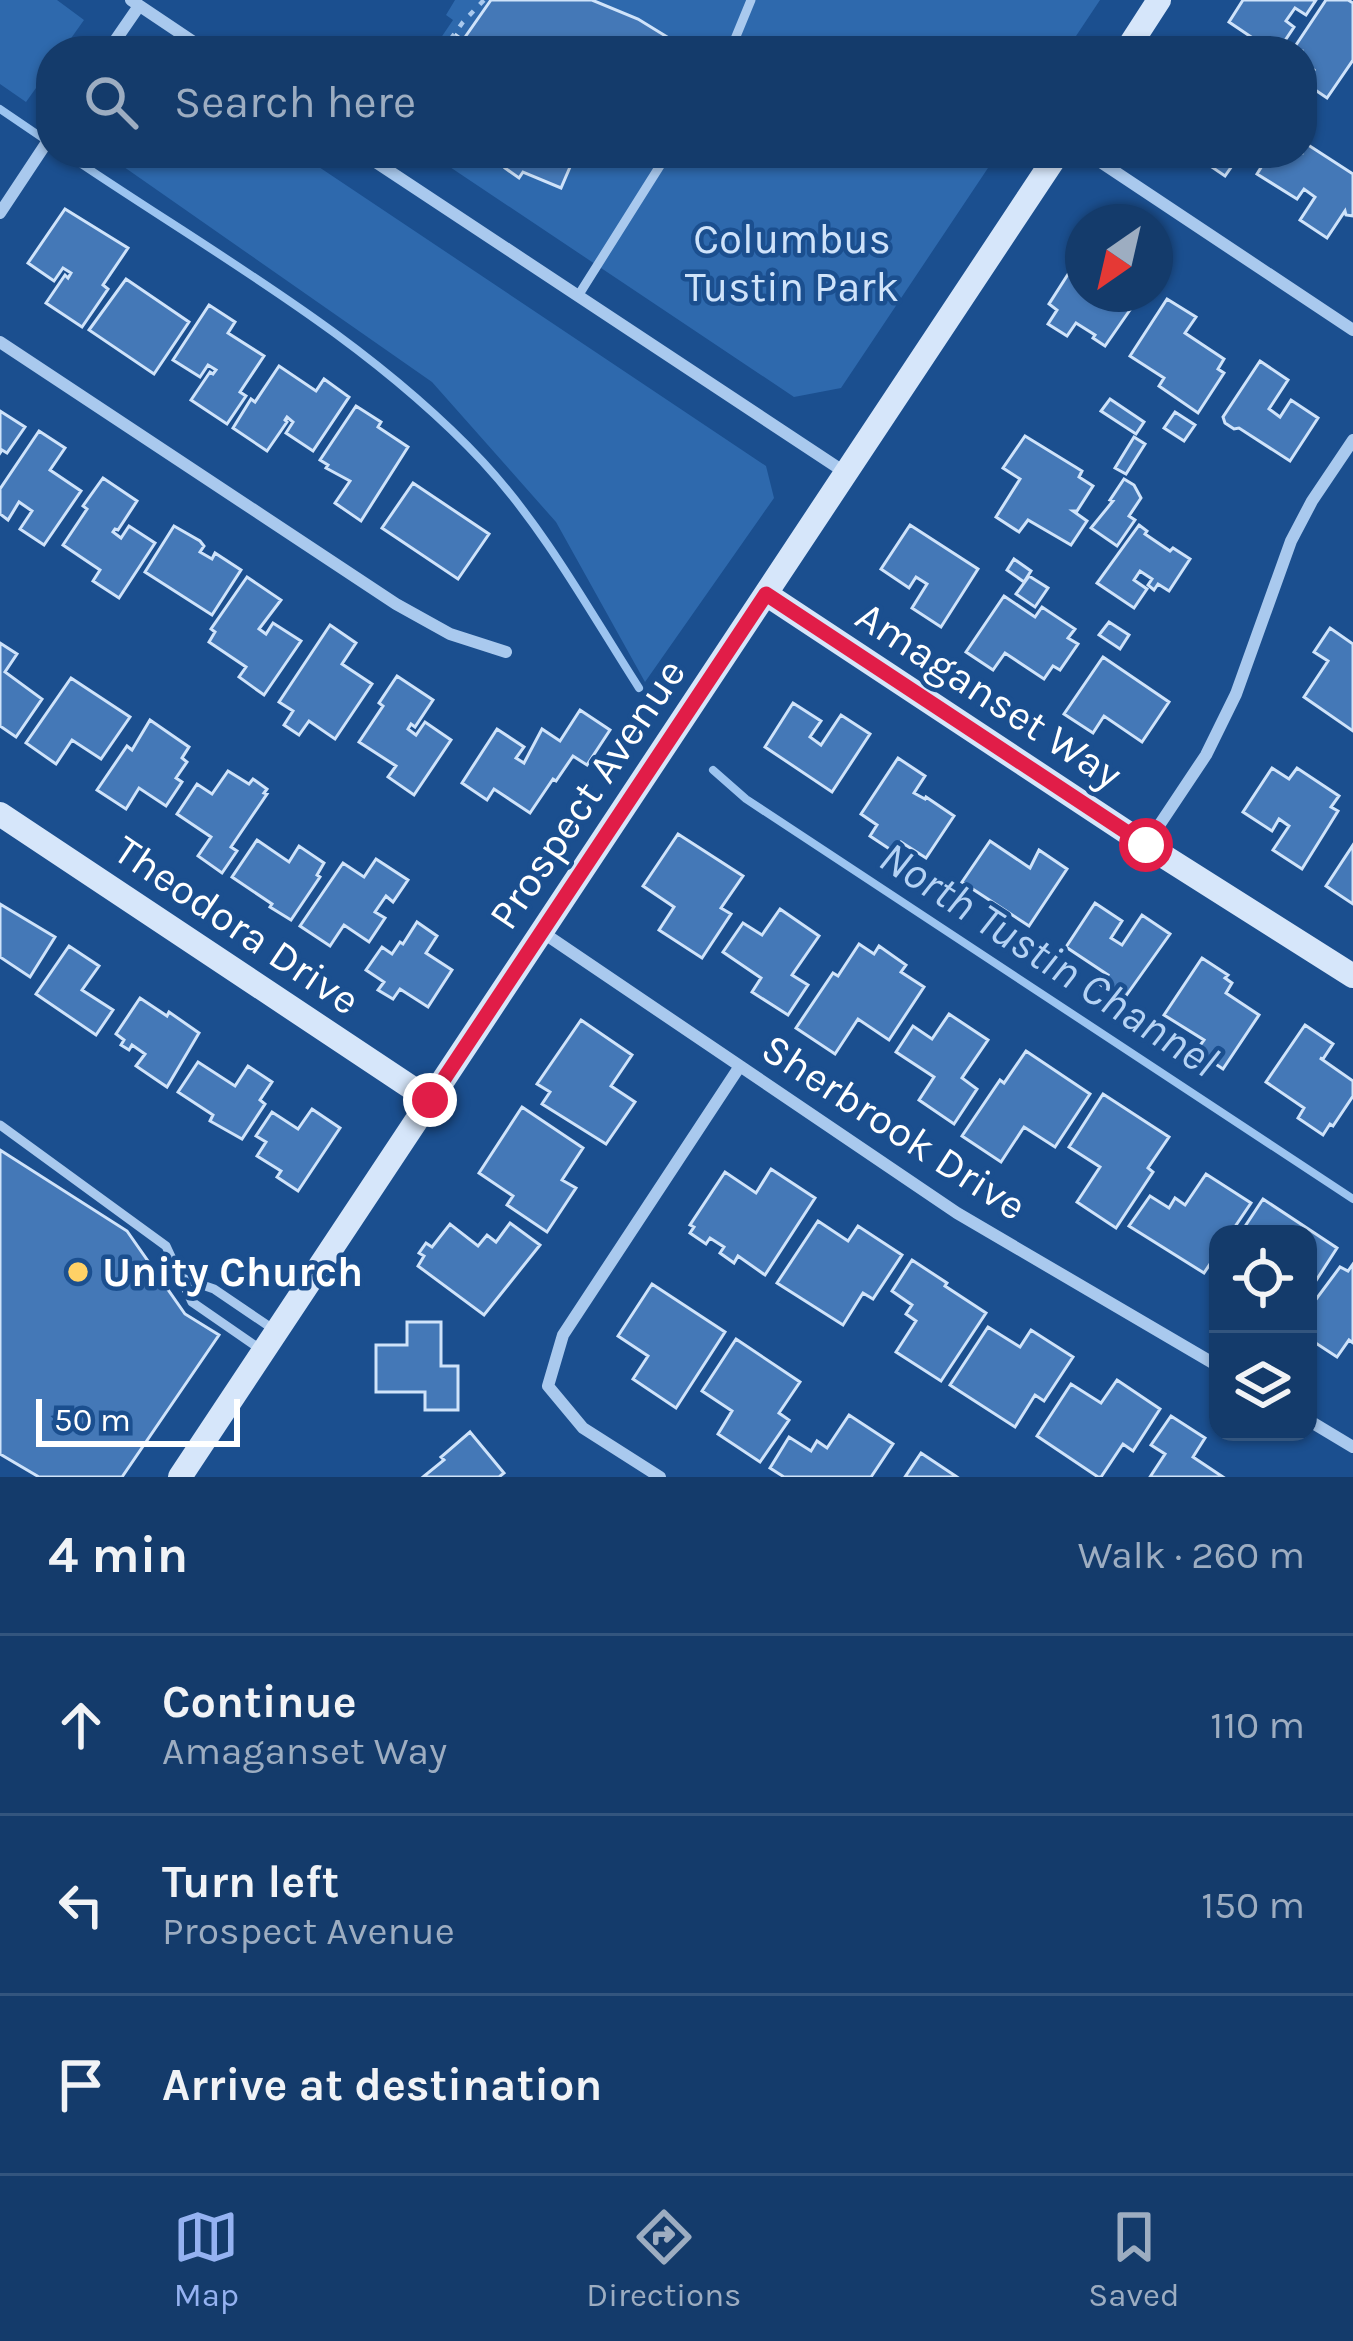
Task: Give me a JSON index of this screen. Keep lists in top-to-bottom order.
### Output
{
  "streets": {
    "main road": ["Amaganset Way", "Prospect Avenue", "Theodora Drive"],
    "street": ["Sherbrook Drive"]
  },
  "crossings": [
    ["Amaganset Way", "Prospect Avenue"],
    ["Prospect Avenue", "Theodora Drive"],
    ["Prospect Avenue", "Sherbrook Drive"]
  ],
  "water": ["North Tustin Channel"],
  "parks": ["Columbus Tustin Park"],
  "places": ["Unity Church"],
  "scale_bar": "50 m",
  "north": "bottom left",
  "page": {
    "search": "Search here",
    "scale": "50 m",
    "heading": ["4 min", "Walk · 260 m"],
    "list": [
      ["Continue", "Amaganset Way", "110 m"],
      ["Turn left", "Prospect Avenue", "150 m"],
      "Arrive at destination"
    ],
    "nav": ["Map", "Directions", "Saved"]
  }
}
